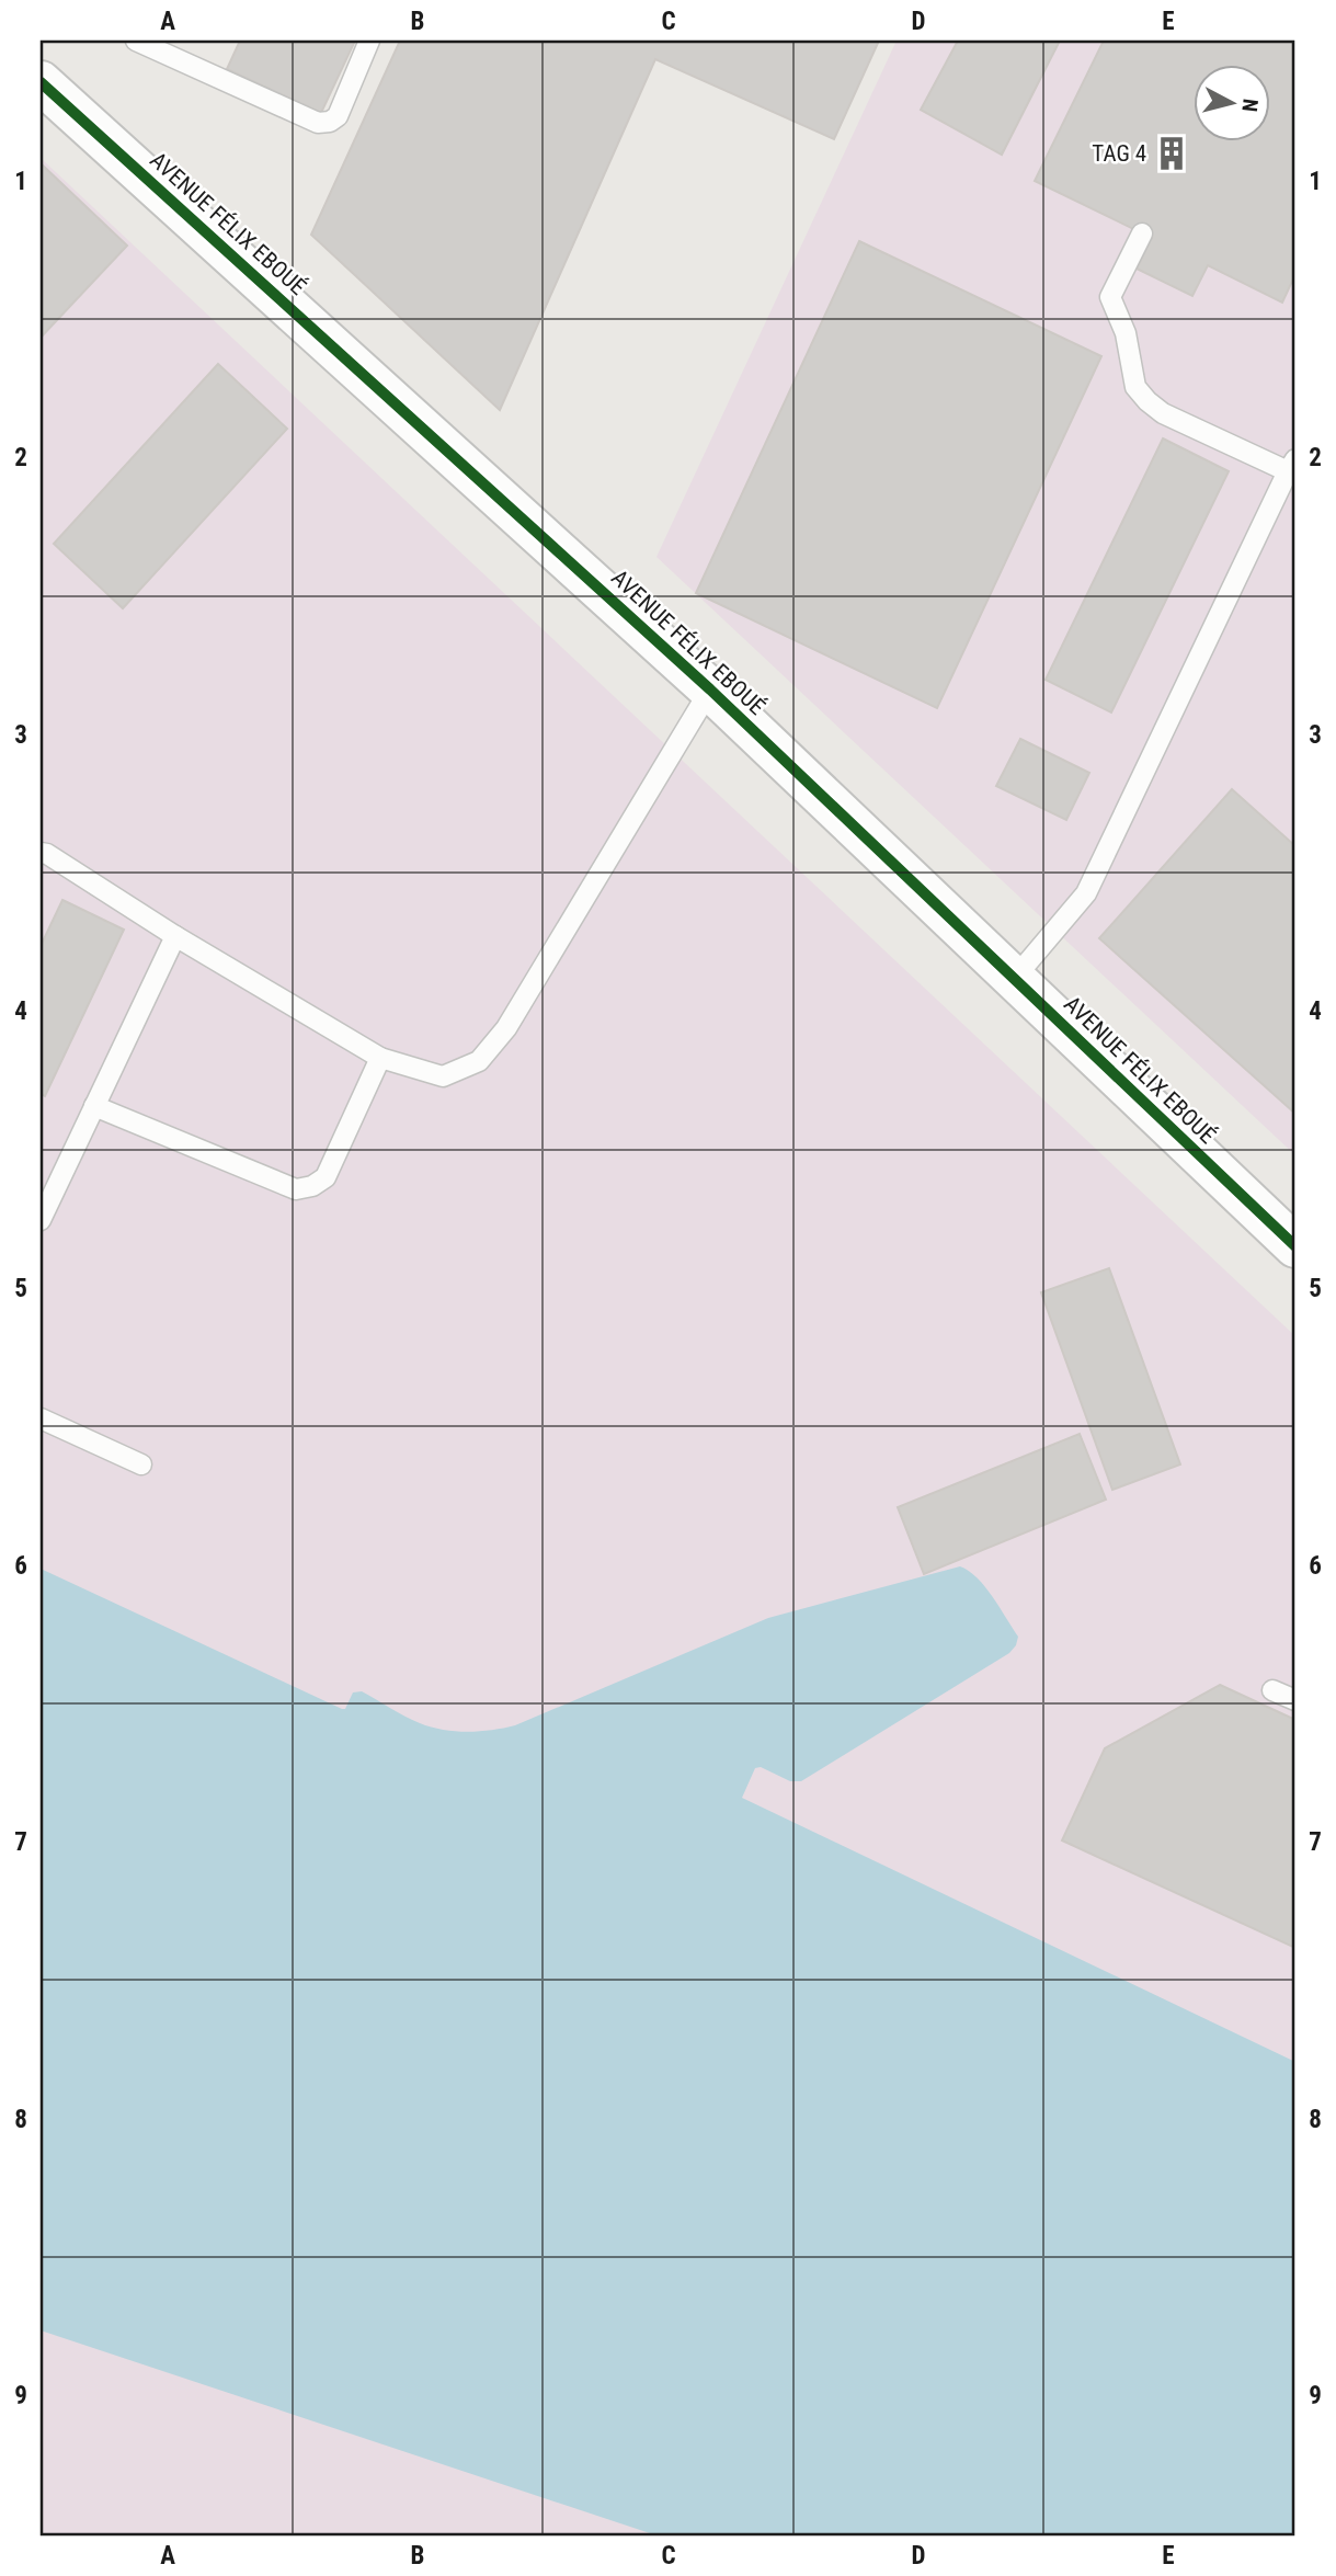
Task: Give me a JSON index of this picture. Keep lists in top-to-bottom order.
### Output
{
  "streets": {
    "street": ["AVENUE FÉLIX EBOUÉ"]
  },
  "places": {
    "building": ["TAG 4"]
  },
  "north": "right",
  "grid": {
    "columns": [
      "A",
      "B",
      "C",
      "D",
      "E"
    ],
    "rows": [
      "1",
      "2",
      "3",
      "4",
      "5",
      "6",
      "7",
      "8",
      "9"
    ]
  }
}
